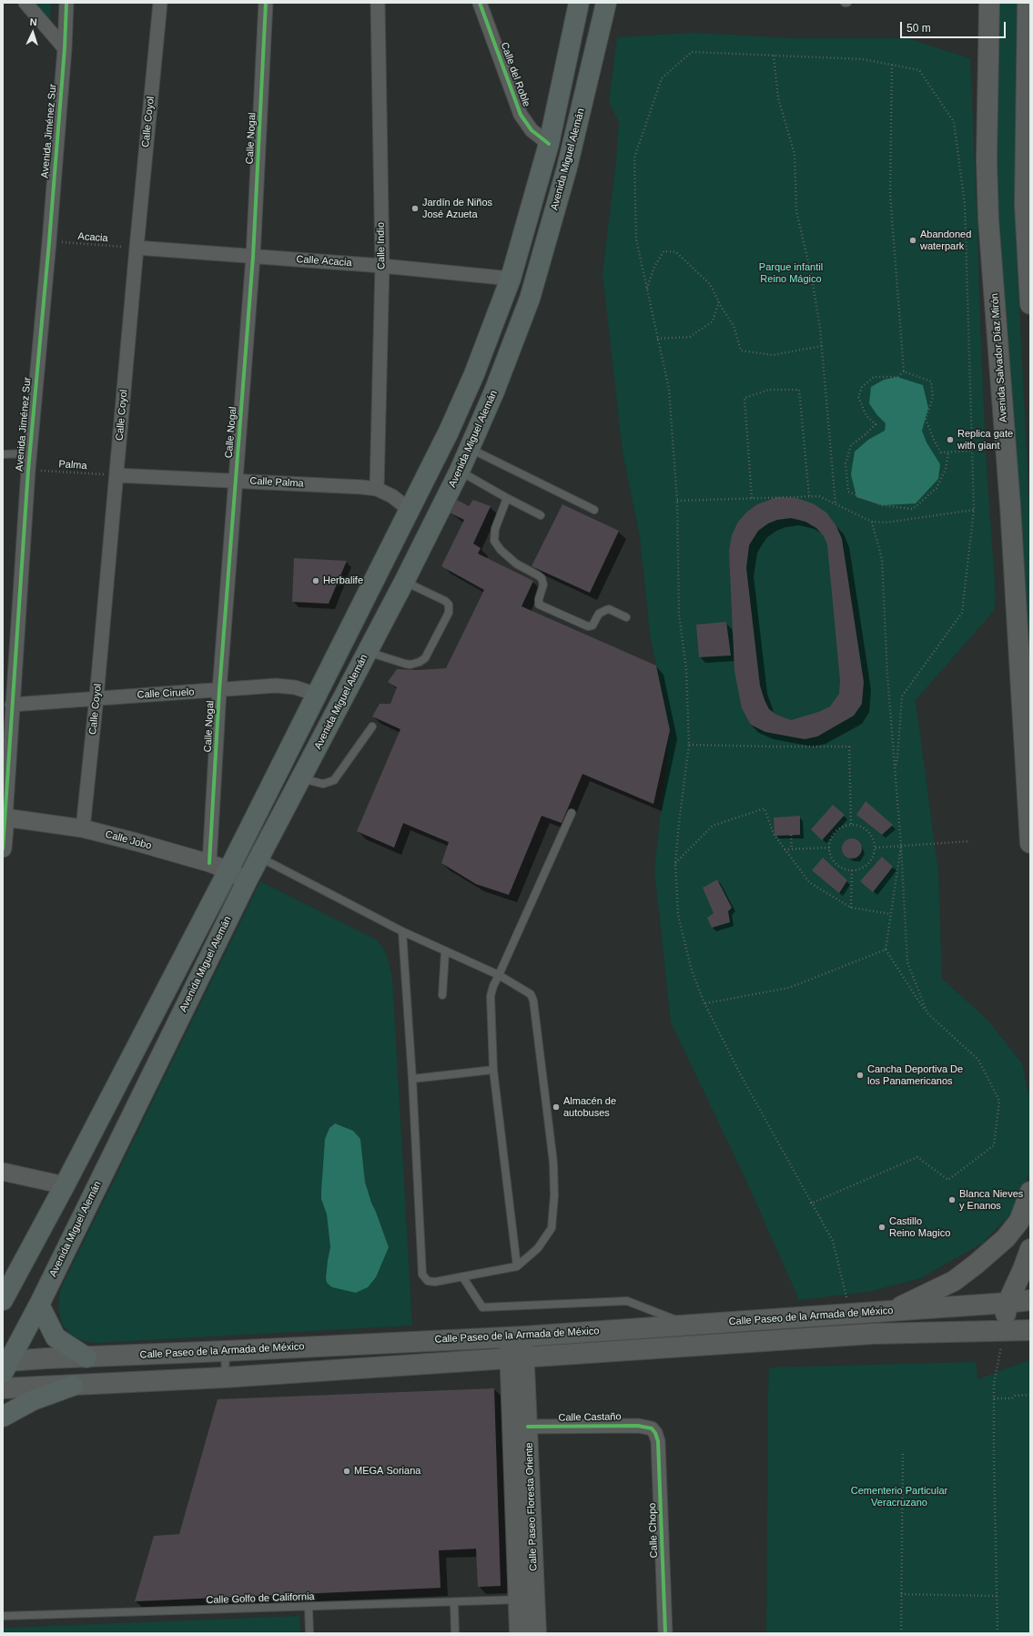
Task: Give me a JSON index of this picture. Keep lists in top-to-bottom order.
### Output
{
  "streets": {
    "main road": [
      "Avenida Miguel Alemán",
      "Avenida Salvador Díaz Mirón",
      "Calle Paseo de la Armada de México",
      "Calle Paseo Floresta Oriente"
    ],
    "street": [
      "Calle del Roble",
      "Calle Coyol",
      "Avenida Jiménez Sur",
      "Calle Nogal",
      "Calle Indio",
      "Calle Acacia",
      "Calle Palma",
      "Calle Ciruelo",
      "Calle Jobo",
      "Calle Castaño",
      "Calle Chopo"
    ],
    "lane": ["Calle Golfo de California"],
    "path": ["Acacia", "Palma"]
  },
  "crossings": [
    ["Calle Coyol", "Acacia"],
    ["Calle Coyol", "Calle Acacia"],
    ["Calle Coyol", "Palma"],
    ["Calle Coyol", "Calle Palma"],
    ["Calle Coyol", "Calle Ciruelo"],
    ["Calle Coyol", "Calle Jobo"],
    ["Avenida Jiménez Sur", "Acacia"],
    ["Avenida Jiménez Sur", "Palma"],
    ["Avenida Jiménez Sur", "Calle Ciruelo"],
    ["Avenida Jiménez Sur", "Calle Jobo"],
    ["Calle Nogal", "Calle Acacia"],
    ["Calle Nogal", "Calle Palma"],
    ["Calle Nogal", "Calle Ciruelo"],
    ["Calle Nogal", "Calle Jobo"],
    ["Avenida Miguel Alemán", "Calle Jobo"],
    ["Avenida Miguel Alemán", "Calle Paseo de la Armada de México"],
    ["Acacia", "Calle Acacia"],
    ["Calle Indio", "Calle Acacia"],
    ["Calle Indio", "Calle Palma"],
    ["Palma", "Calle Palma"],
    ["Calle Paseo de la Armada de México", "Calle Paseo Floresta Oriente"],
    ["Calle Castaño", "Calle Paseo Floresta Oriente"],
    ["Calle Castaño", "Calle Chopo"],
    ["Calle Paseo Floresta Oriente", "Calle Golfo de California"]
  ],
  "parks": ["Parque infantil Reino Mágico", "Cementerio Particular Veracruzano"],
  "places": [
    "Jardín de Niños José Azueta",
    "Abandoned waterpark",
    "Replica gate with giant",
    "Herbalife",
    "Cancha Deportiva De los Panamericanos",
    "Almacén de autobuses",
    "Blanca Nieves y Enanos",
    "Castillo Reino Magico",
    "MEGA Soriana"
  ],
  "scale_bar": "50 m",
  "north": "top"
}
